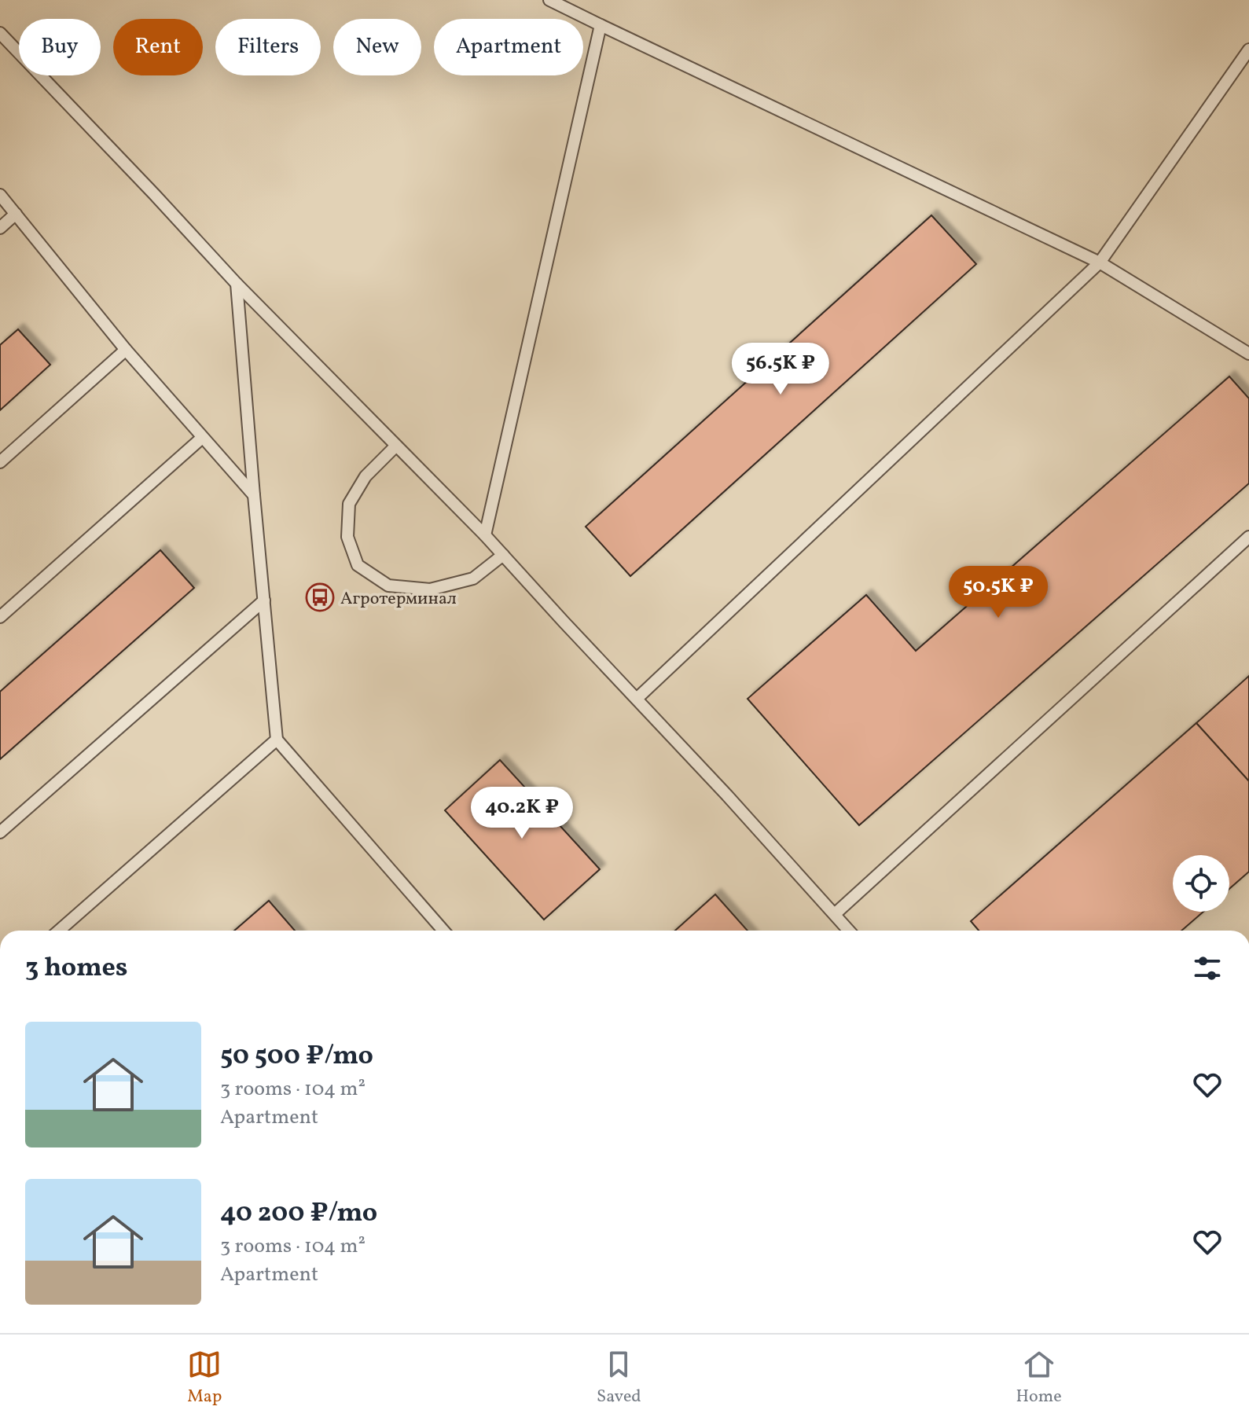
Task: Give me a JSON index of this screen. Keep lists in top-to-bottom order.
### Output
{
  "places": {
    "bus stop": ["Агротерминал"]
  },
  "page": {
    "chip": [
      "Buy",
      "Rent",
      "Filters",
      "New",
      "Apartment"
    ],
    "price": ["56.5K ₽", "50.5K ₽", "40.2K ₽"],
    "heading": "3 homes",
    "list": [
      {
        "name": "50 500 ₽/mo",
        "note": "3 rooms · 104 m² · Apartment"
      },
      {
        "name": "40 200 ₽/mo",
        "note": "3 rooms · 104 m² · Apartment"
      }
    ],
    "tabs": ["Map", "Saved", "Home"]
  }
}
